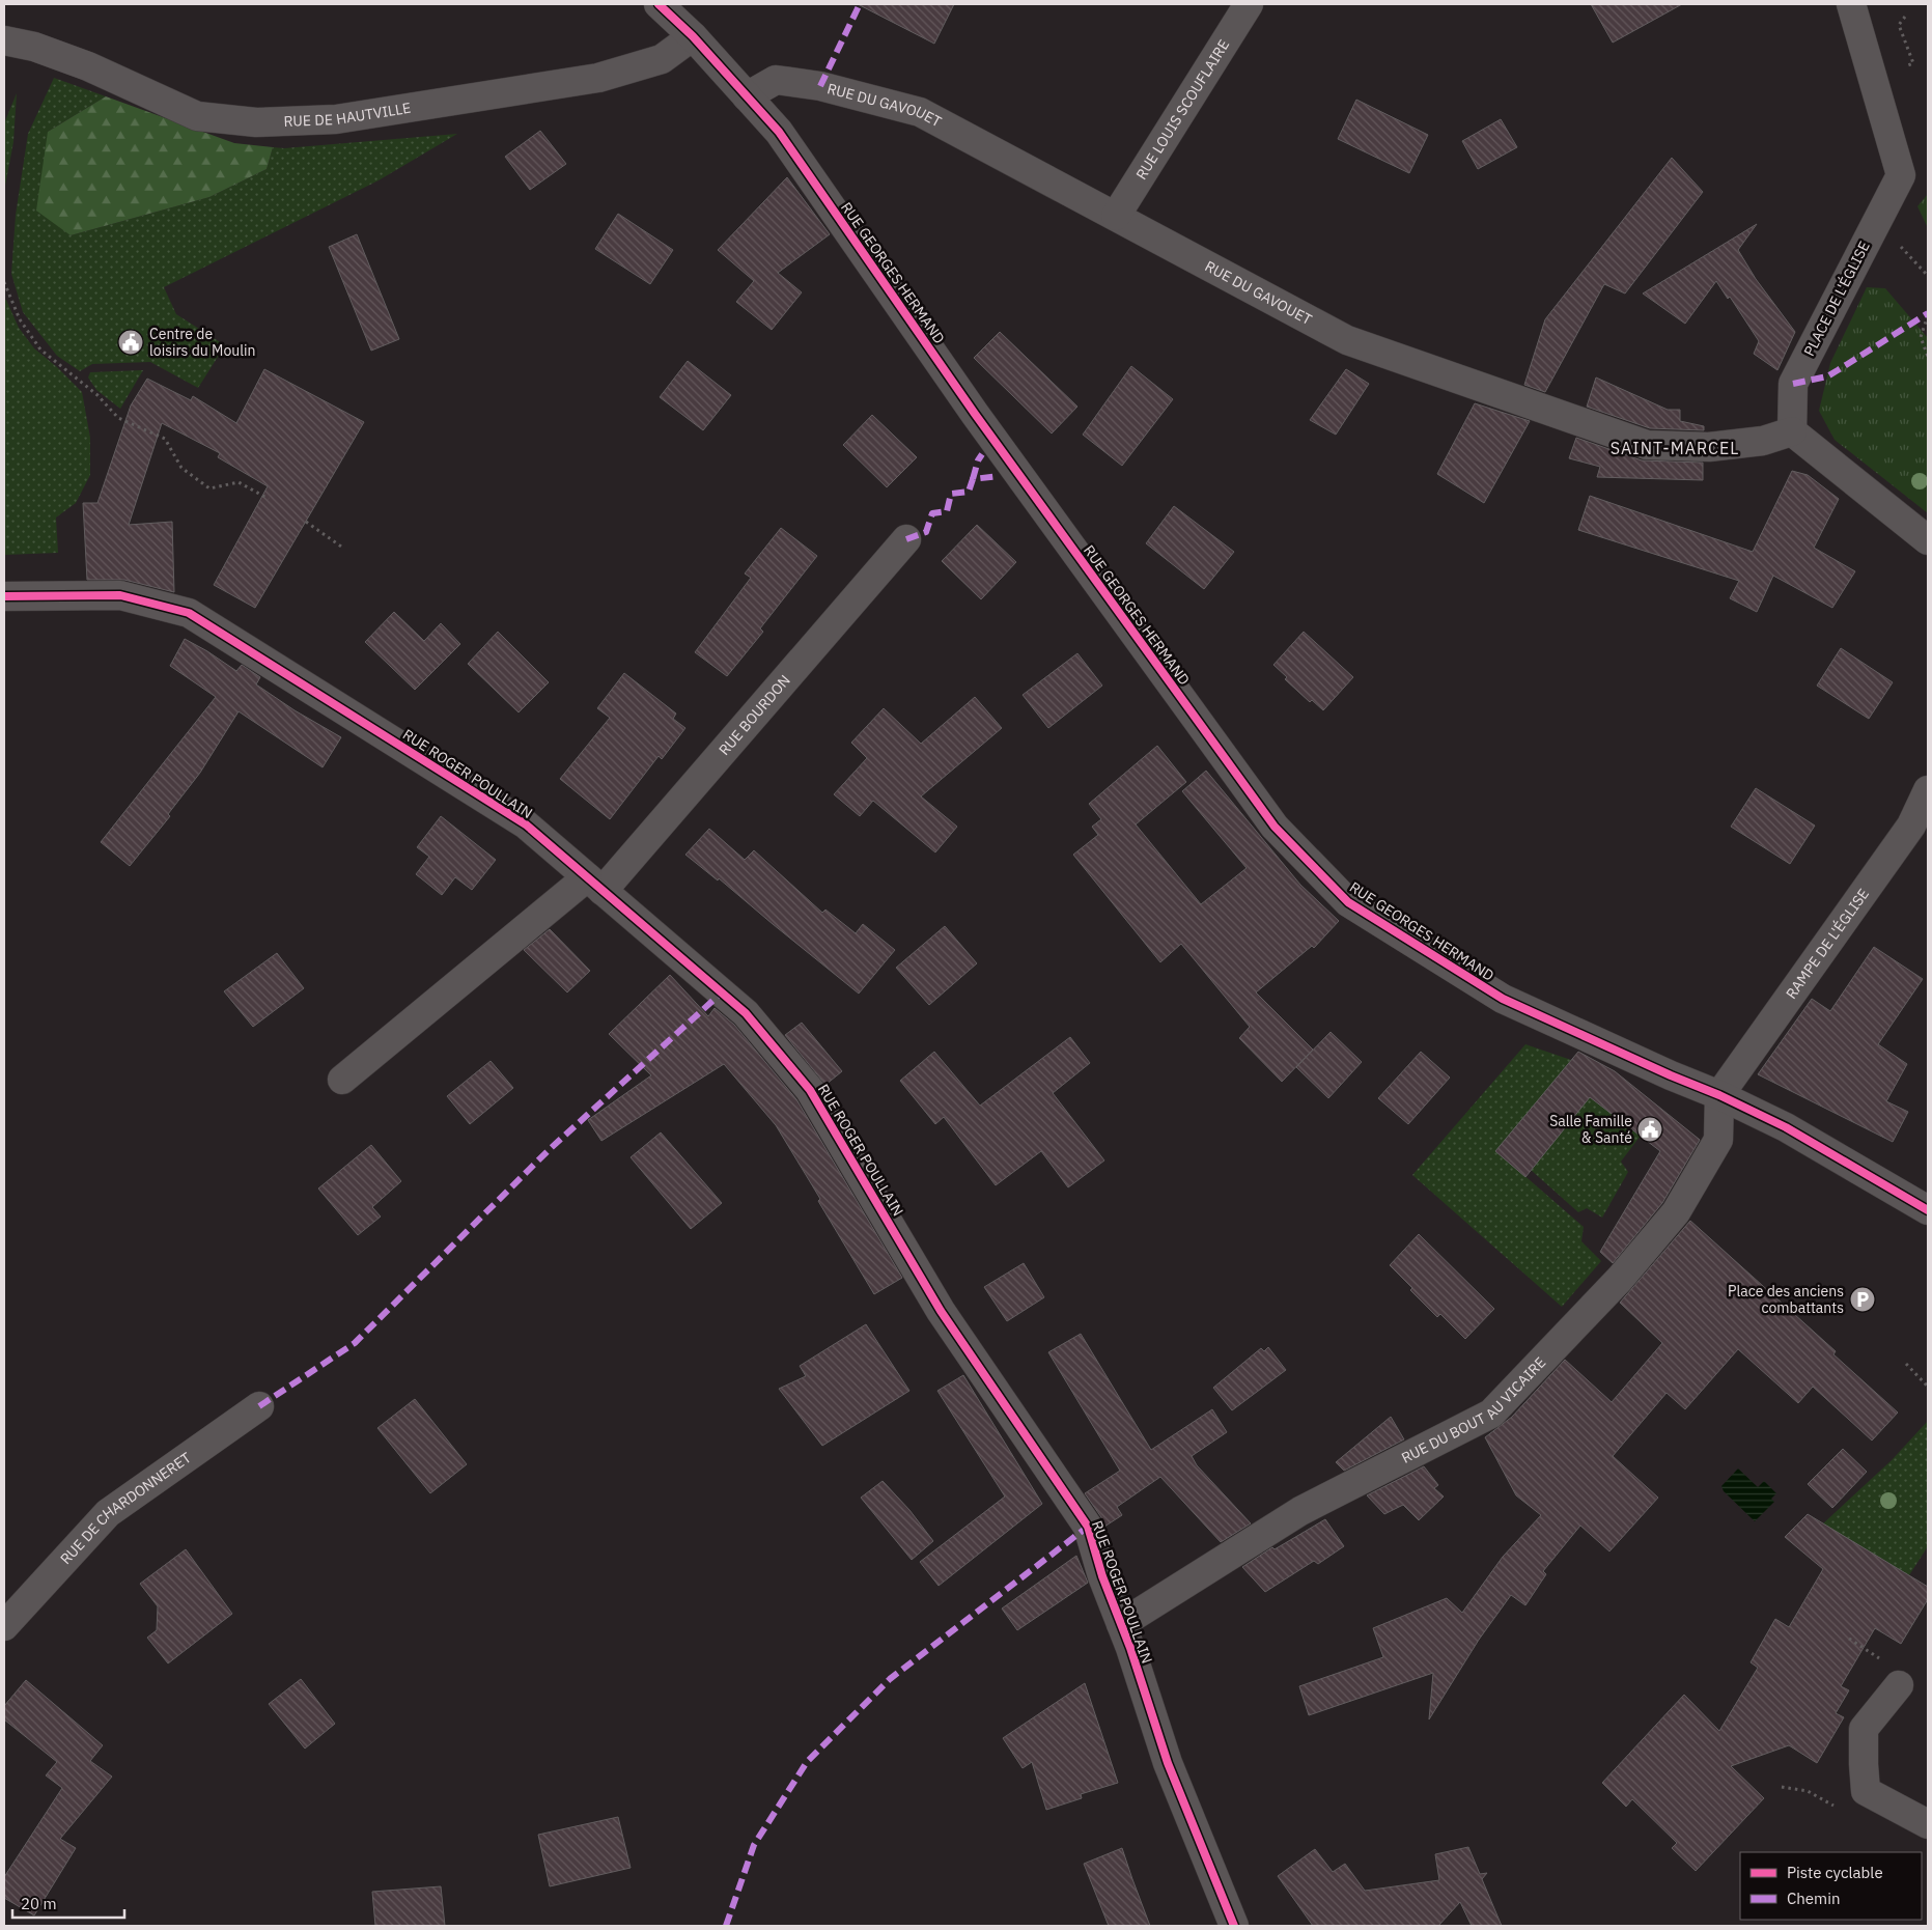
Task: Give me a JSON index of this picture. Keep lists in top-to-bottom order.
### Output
{
  "streets": {
    "street": [
      "RUE DU GAVOUET",
      "RUE LOUIS SCOUFLAIRE",
      "RUE DE HAUTVILLE",
      "RUE GEORGES HERMAND",
      "PLACE DE L'ÉGLISE",
      "RUE BOURDON",
      "RUE ROGER POULLAIN",
      "RAMPE DE L'ÉGLISE",
      "RUE DU BOUT AU VICAIRE",
      "RUE DE CHARDONNERET"
    ]
  },
  "crossings": [
    ["RUE DU GAVOUET", "RUE LOUIS SCOUFLAIRE"],
    ["RUE DU GAVOUET", "RUE GEORGES HERMAND"],
    ["RUE DU GAVOUET", "PLACE DE L'ÉGLISE"],
    ["RUE DE HAUTVILLE", "RUE GEORGES HERMAND"],
    ["RUE GEORGES HERMAND", "RAMPE DE L'ÉGLISE"],
    ["RUE GEORGES HERMAND", "RUE DU BOUT AU VICAIRE"],
    ["RUE BOURDON", "RUE ROGER POULLAIN"],
    ["RUE ROGER POULLAIN", "RUE DU BOUT AU VICAIRE"],
    ["RAMPE DE L'ÉGLISE", "RUE DU BOUT AU VICAIRE"]
  ],
  "districts": ["SAINT-MARCEL"],
  "places": {
    "public building": ["Centre de loisirs du Moulin", "Salle Famille & Santé"],
    "parking": ["Place des anciens combattants"]
  },
  "legend": ["Piste cyclable", "Chemin"],
  "scale_bar": "20 m"
}
